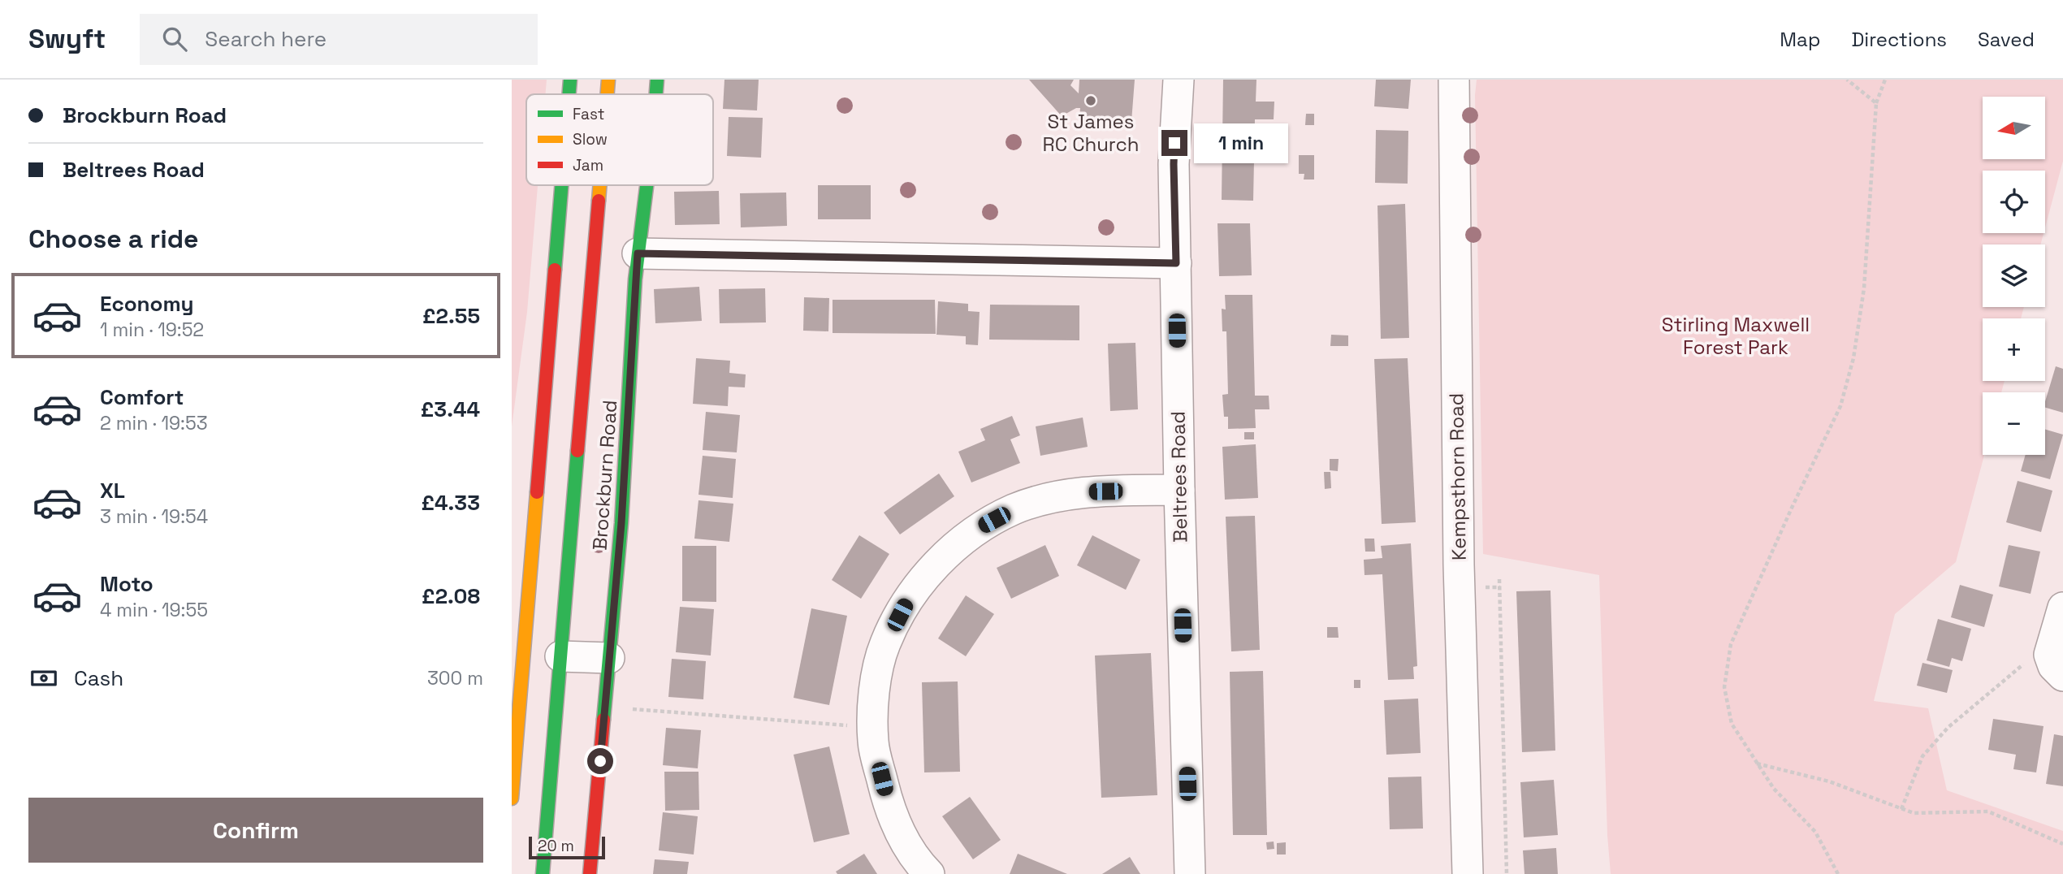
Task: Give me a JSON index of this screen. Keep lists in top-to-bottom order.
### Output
{
  "streets": {
    "street": ["Brockburn Road", "Beltrees Road", "Kempsthorn Road"]
  },
  "parks": ["Stirling Maxwell Forest Park"],
  "places": ["St James RC Church"],
  "legend": ["Fast", "Slow", "Jam"],
  "scale_bar": "20 m",
  "north": "left",
  "page": {
    "header": "Swyft",
    "search": "Search here",
    "nav": ["Map", "Directions", "Saved"],
    "banner": ["Brockburn Road", "Beltrees Road"],
    "map_buttons": ["+", "−"],
    "bubble": "1 min",
    "heading": "Choose a ride",
    "list": [
      {
        "name": "Economy",
        "note": "1 min · 19:52",
        "value": "£2.55"
      },
      {
        "name": "Comfort",
        "note": "2 min · 19:53",
        "value": "£3.44"
      },
      {
        "name": "XL",
        "note": "3 min · 19:54",
        "value": "£4.33"
      },
      {
        "name": "Moto",
        "note": "4 min · 19:55",
        "value": "£2.08"
      }
    ],
    "pay": ["Cash", "300 m"],
    "buttons": "Confirm",
    "scale": "20 m"
  }
}
